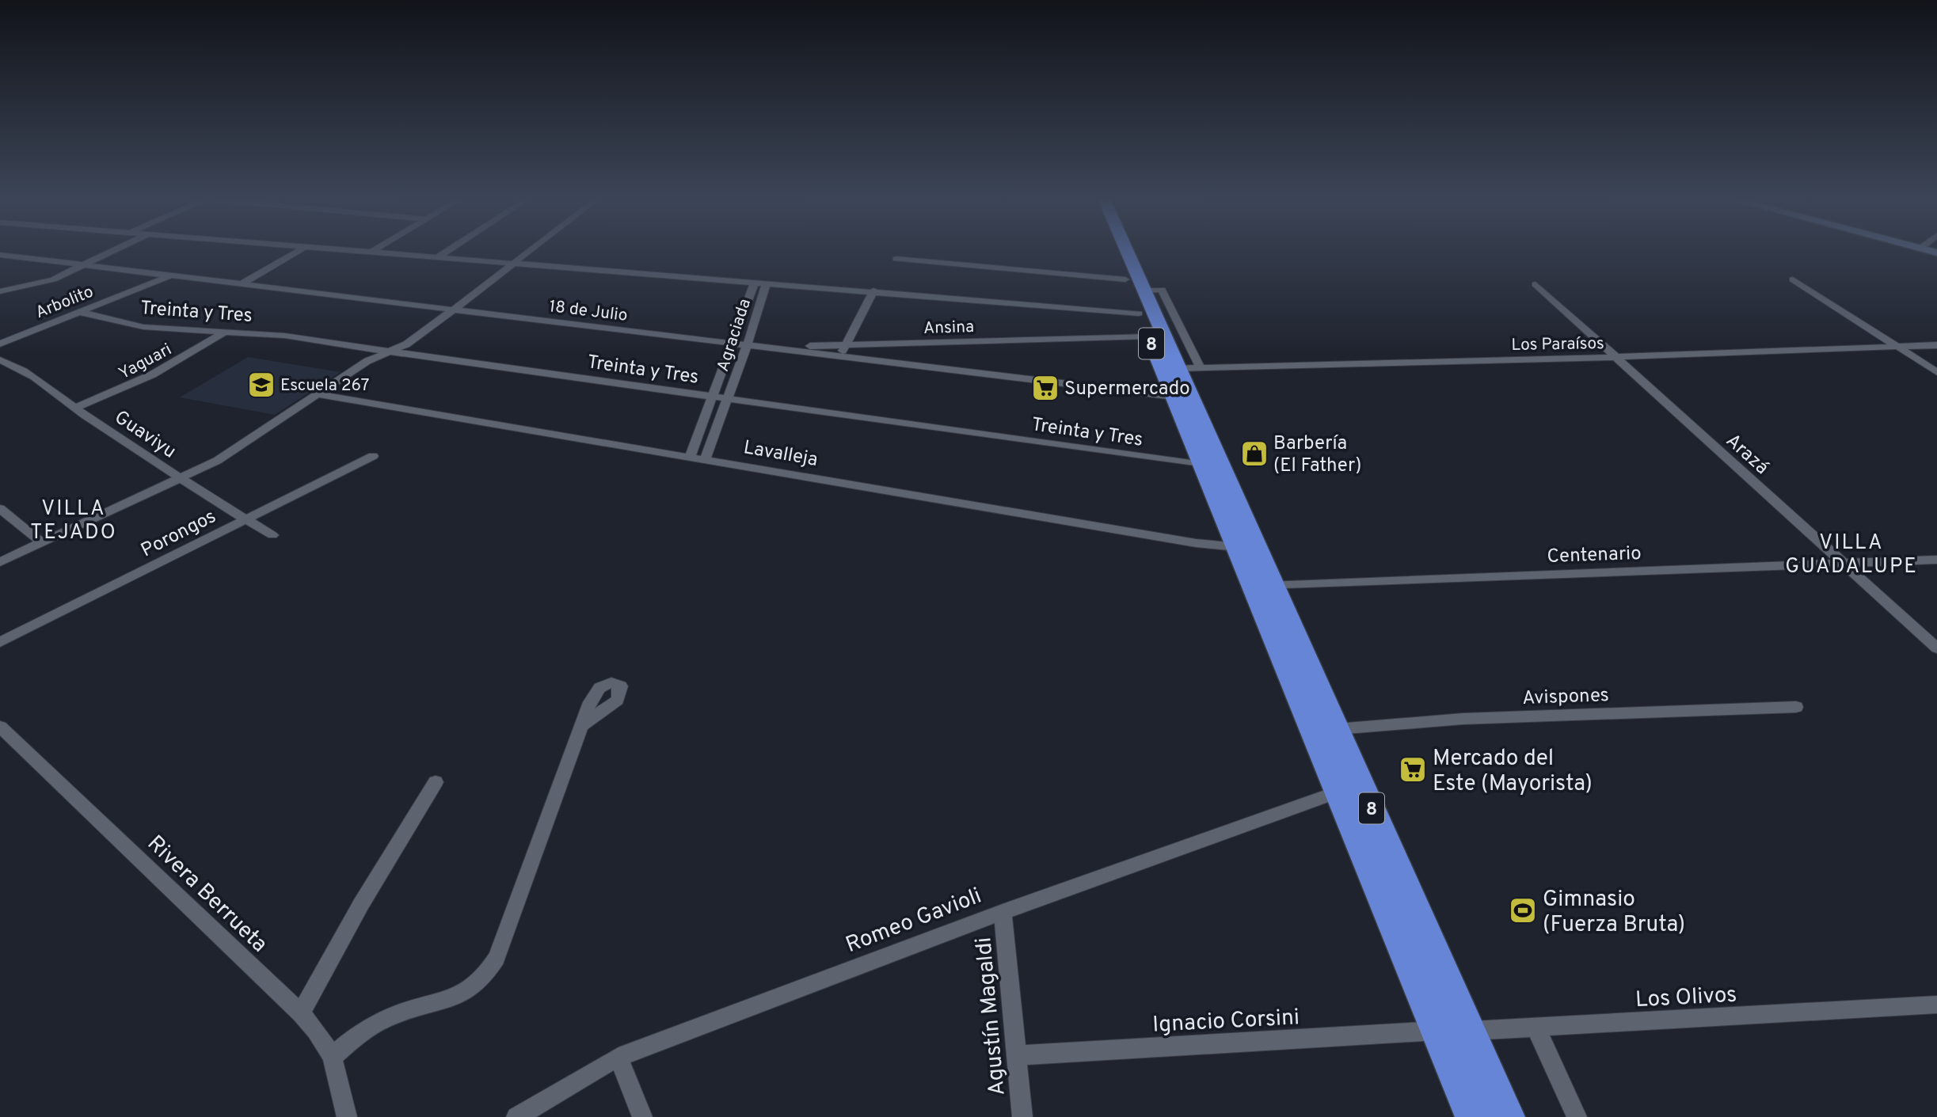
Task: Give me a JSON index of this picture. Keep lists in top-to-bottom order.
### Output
{
  "streets": {
    "highway": ["8"],
    "street": [
      "Arbolito",
      "18 de Julio",
      "Treinta y Tres",
      "Ansina",
      "Agraciada",
      "Los Paraísos",
      "Yaguari",
      "Guaviyu",
      "Lavalleja",
      "Arazá",
      "Porongos",
      "Centenario",
      "Avispones",
      "Rivera Berrueta",
      "Romeo Gavioli",
      "Los Olivos",
      "Agustín Magaldi",
      "Ignacio Corsini"
    ]
  },
  "crossings": [
    ["Arbolito", "18 de Julio"],
    ["Arbolito", "Treinta y Tres"],
    ["18 de Julio", "Ansina"],
    ["18 de Julio", "Agraciada"],
    ["18 de Julio", "8"],
    ["Treinta y Tres", "Agraciada"],
    ["Treinta y Tres", "8"],
    ["Treinta y Tres", "Yaguari"],
    ["Ansina", "Agraciada"],
    ["Ansina", "8"],
    ["Agraciada", "Lavalleja"],
    ["8", "Los Paraísos"],
    ["8", "Lavalleja"],
    ["8", "Centenario"],
    ["8", "Avispones"],
    ["8", "Romeo Gavioli"],
    ["8", "Los Olivos"],
    ["8", "Ignacio Corsini"],
    ["Los Paraísos", "Arazá"],
    ["Yaguari", "Guaviyu"],
    ["Guaviyu", "Porongos"],
    ["Arazá", "Centenario"],
    ["Romeo Gavioli", "Agustín Magaldi"],
    ["Los Olivos", "Ignacio Corsini"],
    ["Agustín Magaldi", "Ignacio Corsini"]
  ],
  "districts": ["VILLA TEJADO", "VILLA GUADALUPE"],
  "places": {
    "school or university": ["Escuela 267"],
    "supermarket": ["Supermercado", "Mercado del Este (Mayorista)"],
    "shop": ["Barbería (El Father)"],
    "sports": ["Gimnasio (Fuerza Bruta)"]
  }
}
